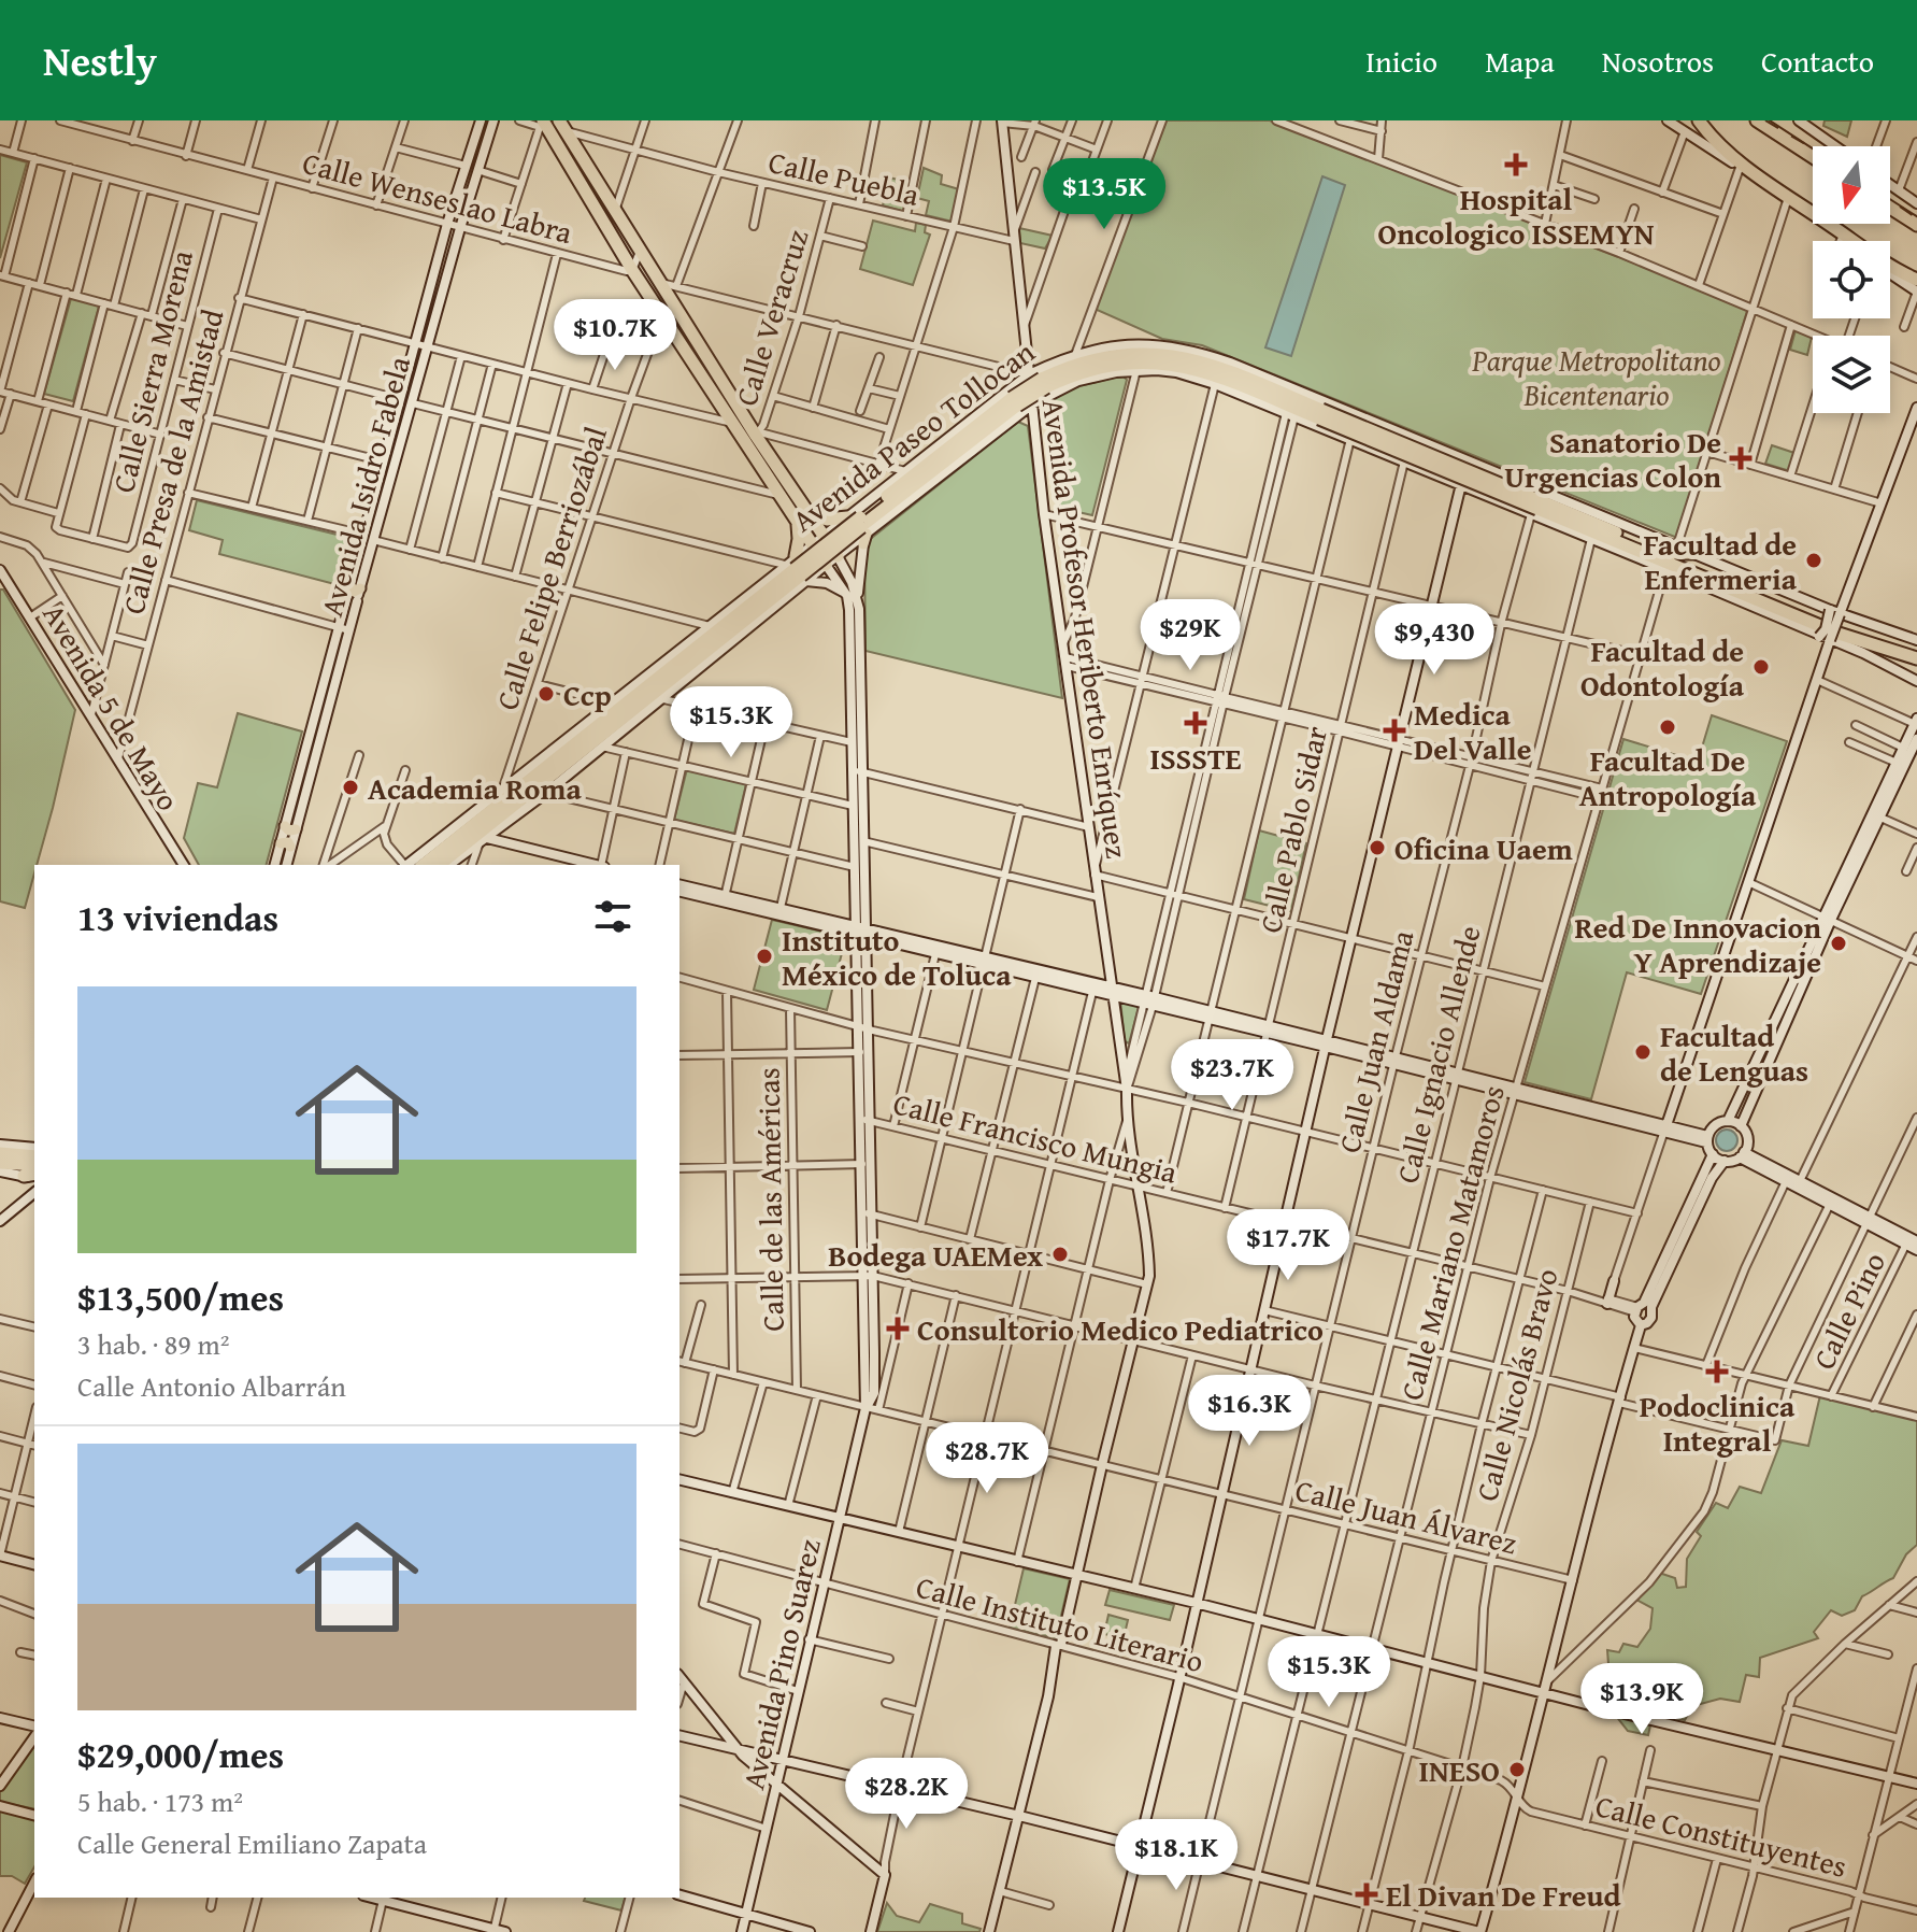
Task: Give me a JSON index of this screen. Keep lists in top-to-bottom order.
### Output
{
  "streets": {
    "highway": ["Avenida Paseo Tollocan"],
    "main road": [
      "Avenida Isidro Fabela",
      "Avenida Profesor Heriberto Enríquez",
      "Avenida 5 de Mayo",
      "Avenida Pino Suarez"
    ],
    "street": [
      "Calle Puebla",
      "Calle Wenseslao Labra",
      "Calle Veracruz",
      "Calle Sierra Morena",
      "Calle Presa de la Amistad",
      "Calle Felipe Berriozábal",
      "Calle Pablo Sidar",
      "Calle Juan Aldama",
      "Calle Ignacio Allende",
      "Calle Francisco Mungia",
      "Calle de las Américas",
      "Calle Mariano Matamoros",
      "Calle Pino",
      "Calle Nicolás Bravo",
      "Calle Juan Álvarez",
      "Calle Instituto Literario",
      "Calle Constituyentes"
    ]
  },
  "crossings": [
    ["Calle Puebla", "Calle Veracruz"],
    ["Calle Puebla", "Avenida Profesor Heriberto Enríquez"],
    ["Calle Wenseslao Labra", "Calle Presa de la Amistad"],
    ["Calle Wenseslao Labra", "Avenida Isidro Fabela"],
    ["Avenida Paseo Tollocan", "Calle Felipe Berriozábal"],
    ["Avenida Paseo Tollocan", "Avenida Profesor Heriberto Enríquez"],
    ["Avenida Paseo Tollocan", "Calle Pablo Sidar"],
    ["Avenida Paseo Tollocan", "Calle Juan Aldama"],
    ["Avenida Paseo Tollocan", "Calle Ignacio Allende"],
    ["Avenida Paseo Tollocan", "Calle Mariano Matamoros"],
    ["Calle Presa de la Amistad", "Avenida 5 de Mayo"],
    ["Avenida Profesor Heriberto Enríquez", "Calle Francisco Mungia"],
    ["Avenida Profesor Heriberto Enríquez", "Calle Juan Álvarez"],
    ["Avenida Profesor Heriberto Enríquez", "Calle Instituto Literario"],
    ["Calle Pablo Sidar", "Calle Francisco Mungia"],
    ["Calle Juan Aldama", "Calle Francisco Mungia"],
    ["Calle Juan Aldama", "Calle Juan Álvarez"],
    ["Calle Juan Aldama", "Calle Instituto Literario"],
    ["Calle Ignacio Allende", "Calle Francisco Mungia"],
    ["Calle Ignacio Allende", "Calle Juan Álvarez"],
    ["Calle Ignacio Allende", "Calle Instituto Literario"],
    ["Calle Francisco Mungia", "Calle Mariano Matamoros"],
    ["Calle Francisco Mungia", "Calle Nicolás Bravo"],
    ["Calle Francisco Mungia", "Avenida Pino Suarez"],
    ["Calle de las Américas", "Calle Juan Álvarez"],
    ["Calle Mariano Matamoros", "Calle Juan Álvarez"],
    ["Calle Mariano Matamoros", "Calle Instituto Literario"],
    ["Calle Nicolás Bravo", "Calle Juan Álvarez"],
    ["Calle Nicolás Bravo", "Calle Instituto Literario"],
    ["Calle Juan Álvarez", "Avenida Pino Suarez"],
    ["Calle Instituto Literario", "Avenida Pino Suarez"],
    ["Calle Instituto Literario", "Calle Constituyentes"]
  ],
  "parks": ["Parque Metropolitano Bicentenario"],
  "places": {
    "health": [
      "Hospital Oncologico ISSEMYN",
      "Sanatorio De Urgencias Colon",
      "ISSSTE",
      "Medica Del Valle",
      "Consultorio Medico Pediatrico",
      "Podoclinica Integral",
      "El Divan De Freud"
    ],
    "other": [
      "Facultad de Enfermeria",
      "Facultad de Odontología",
      "Ccp",
      "Facultad De Antropología",
      "Academia Roma",
      "Oficina Uaem",
      "Red De Innovacion Y Aprendizaje",
      "Instituto México de Toluca",
      "Facultad de Lenguas",
      "Bodega UAEMex",
      "INESO"
    ]
  },
  "north": "bottom",
  "page": {
    "header": "Nestly",
    "nav": [
      "Inicio",
      "Mapa",
      "Nosotros",
      "Contacto"
    ],
    "price": [
      "$13.5K",
      "$10.7K",
      "$29K",
      "$9,430",
      "$15.3K",
      "$23.7K",
      "$17.7K",
      "$16.3K",
      "$28.7K",
      "$15.3K",
      "$13.9K",
      "$28.2K",
      "$18.1K"
    ],
    "heading": "13 viviendas",
    "list": [
      {
        "name": "$13,500/mes",
        "note": "3 hab. · 89 m² · Calle Antonio Albarrán"
      },
      {
        "name": "$29,000/mes",
        "note": "5 hab. · 173 m² · Calle General Emiliano Zapata"
      }
    ]
  }
}
